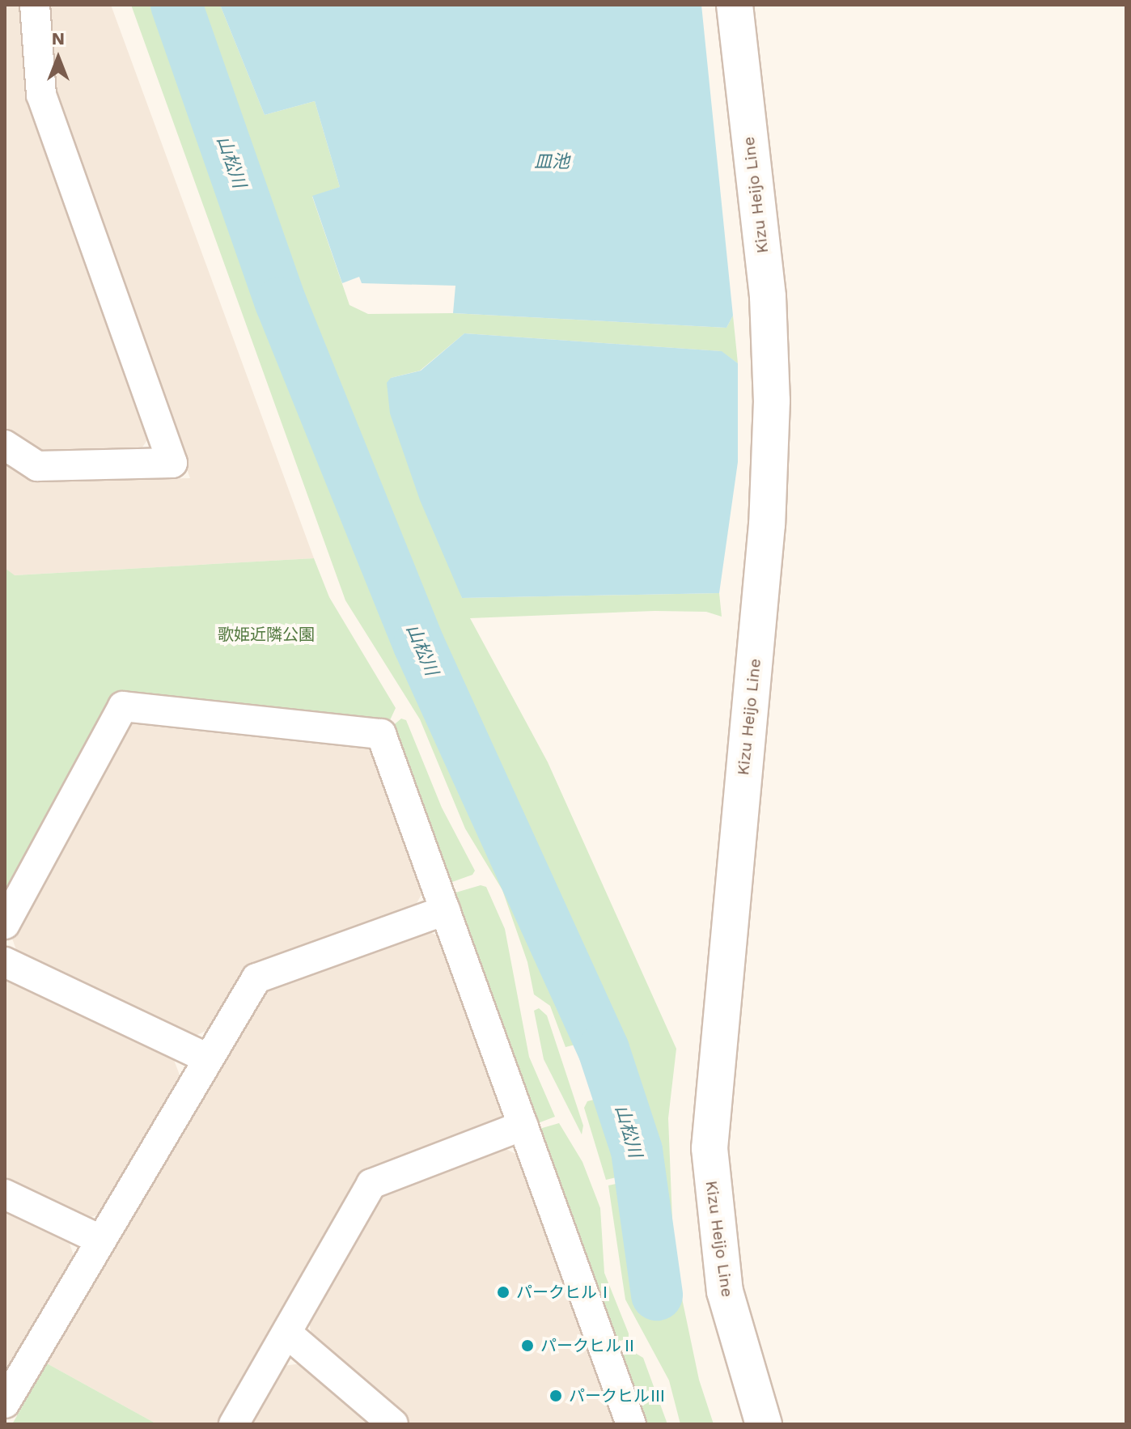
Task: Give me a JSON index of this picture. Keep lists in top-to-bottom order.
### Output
{
  "streets": {
    "main road": ["Kizu Heijo Line"]
  },
  "water": ["山松川", "皿池"],
  "parks": ["歌姫近隣公園"],
  "places": ["パークヒルⅠ", "パークヒルⅡ", "パークヒルⅢ"],
  "north": "top"
}
